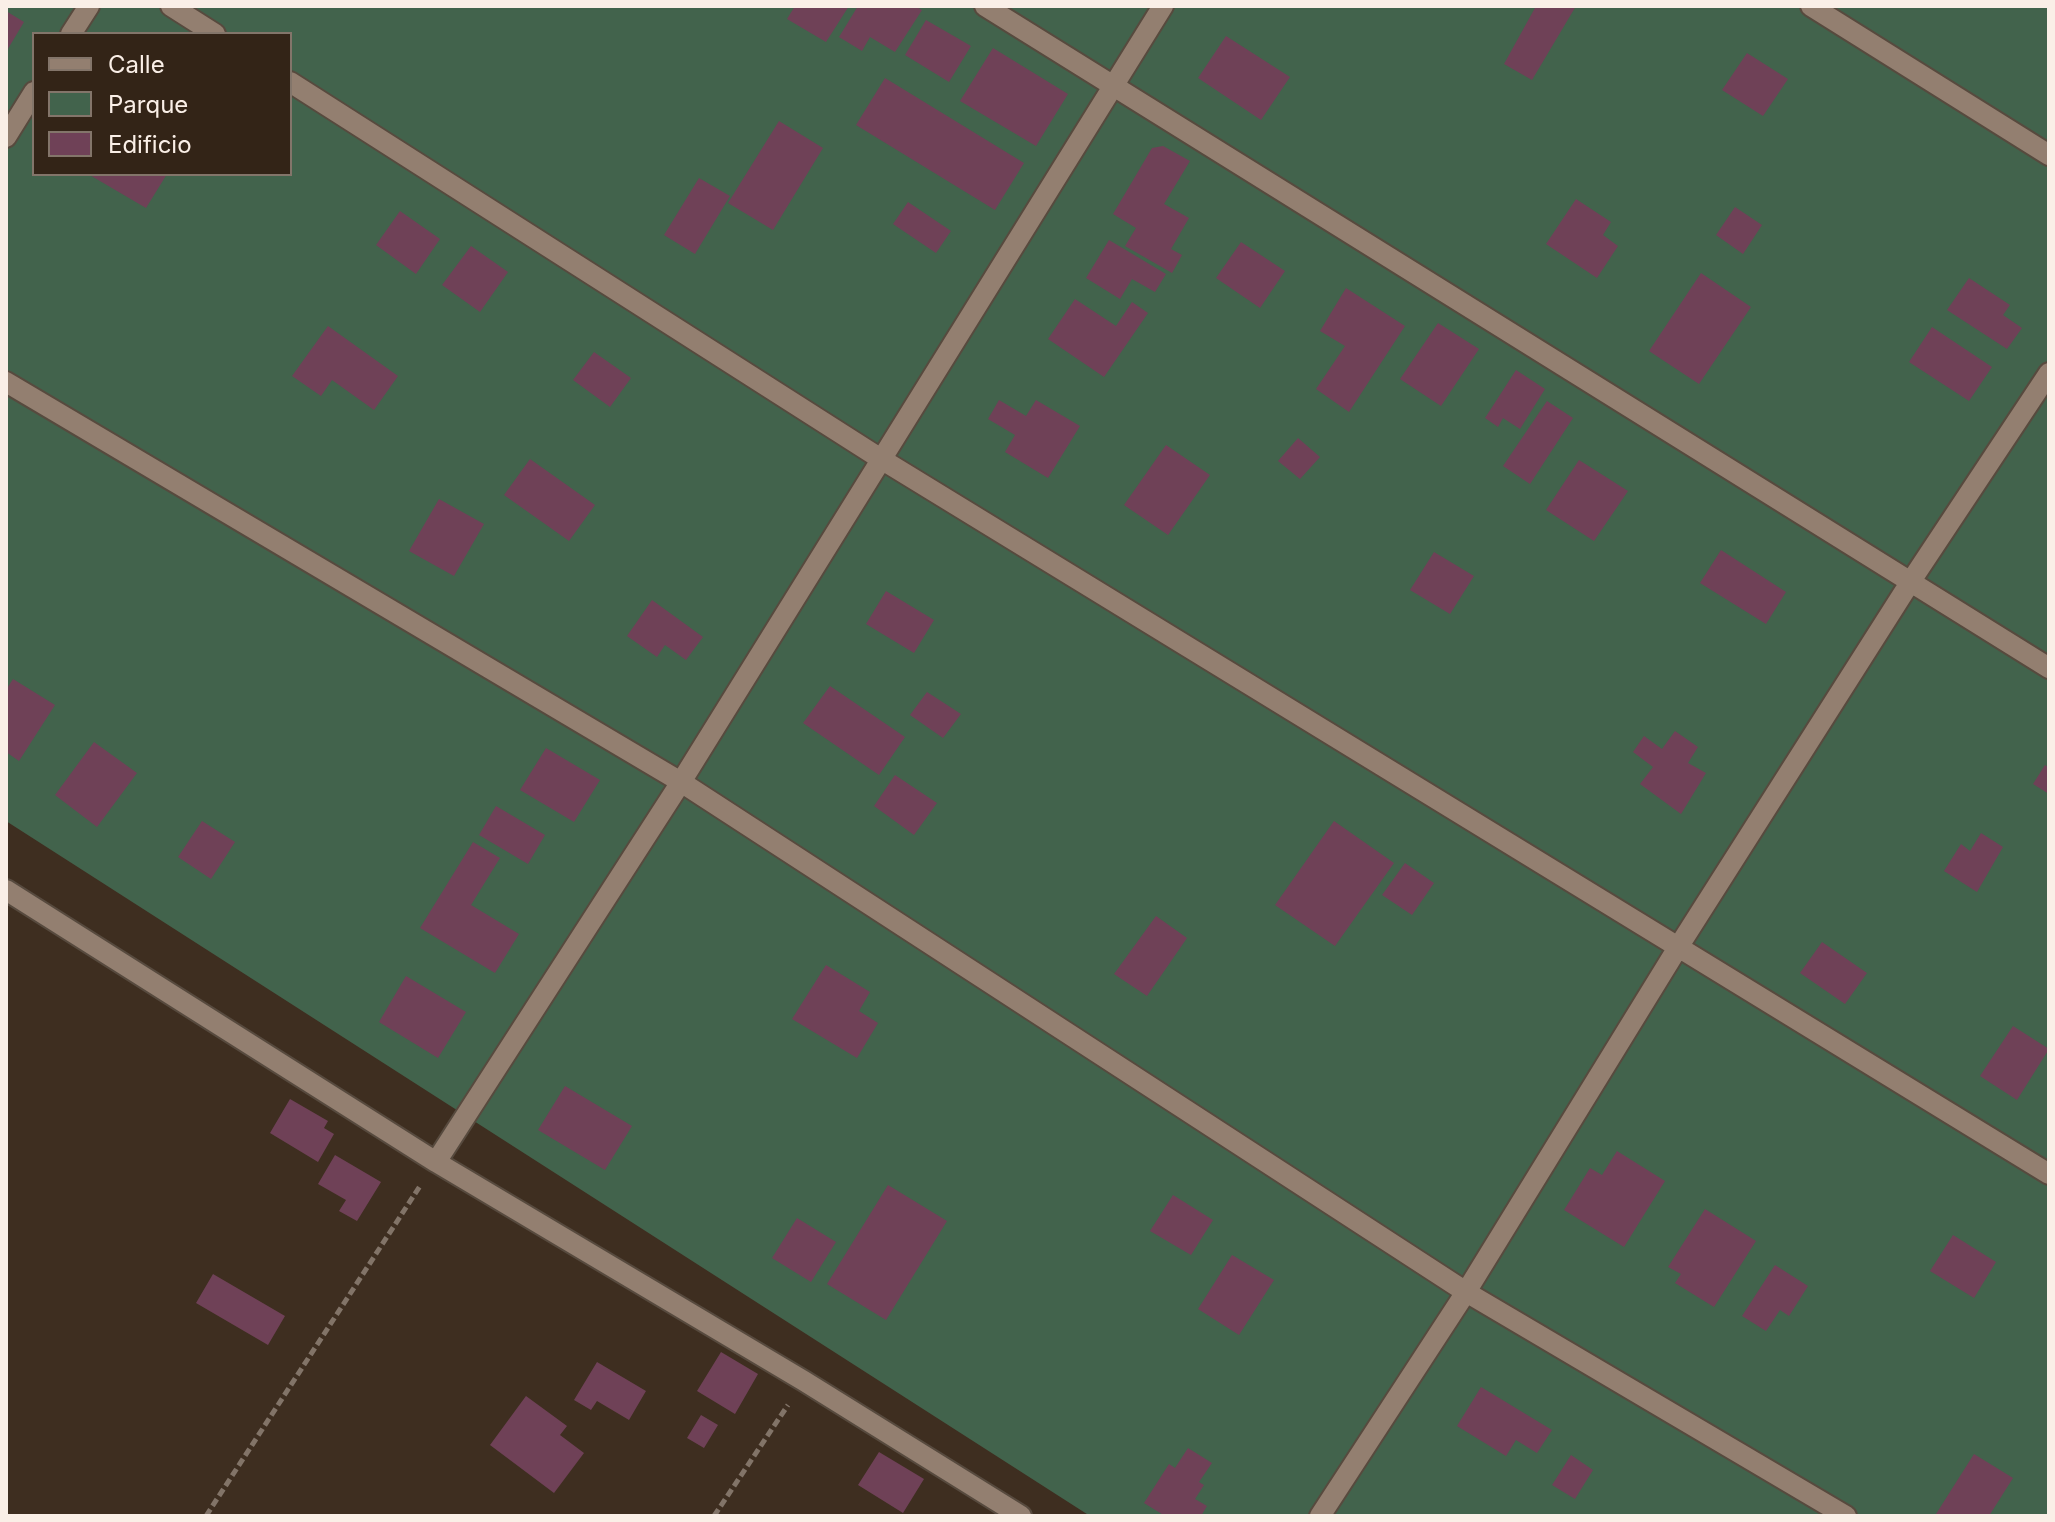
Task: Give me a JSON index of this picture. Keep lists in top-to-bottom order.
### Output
{
  "legend": ["Calle", "Parque", "Edificio"]
}
